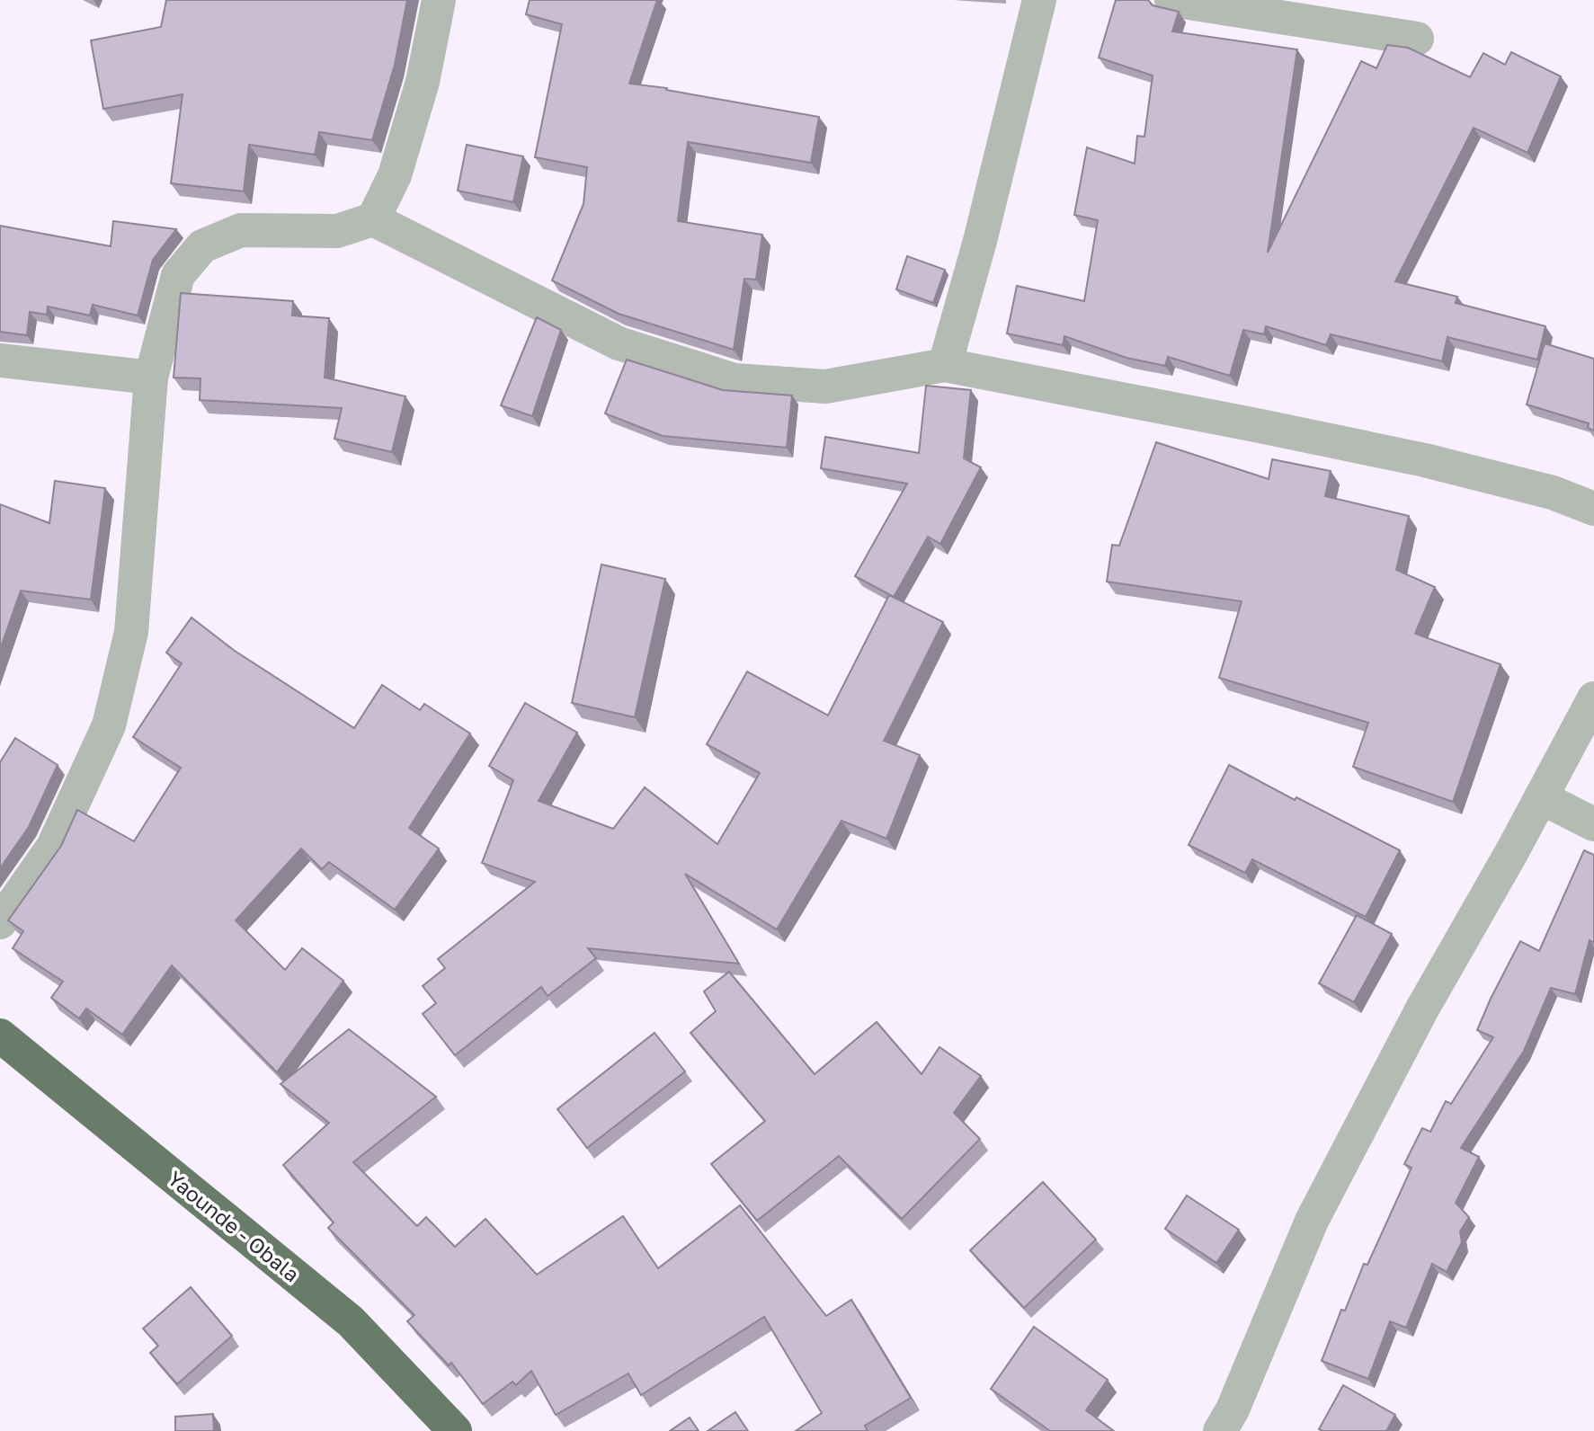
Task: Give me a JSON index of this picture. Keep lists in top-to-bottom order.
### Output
{
  "streets": {
    "highway": ["Yaounde - Obala"]
  }
}
